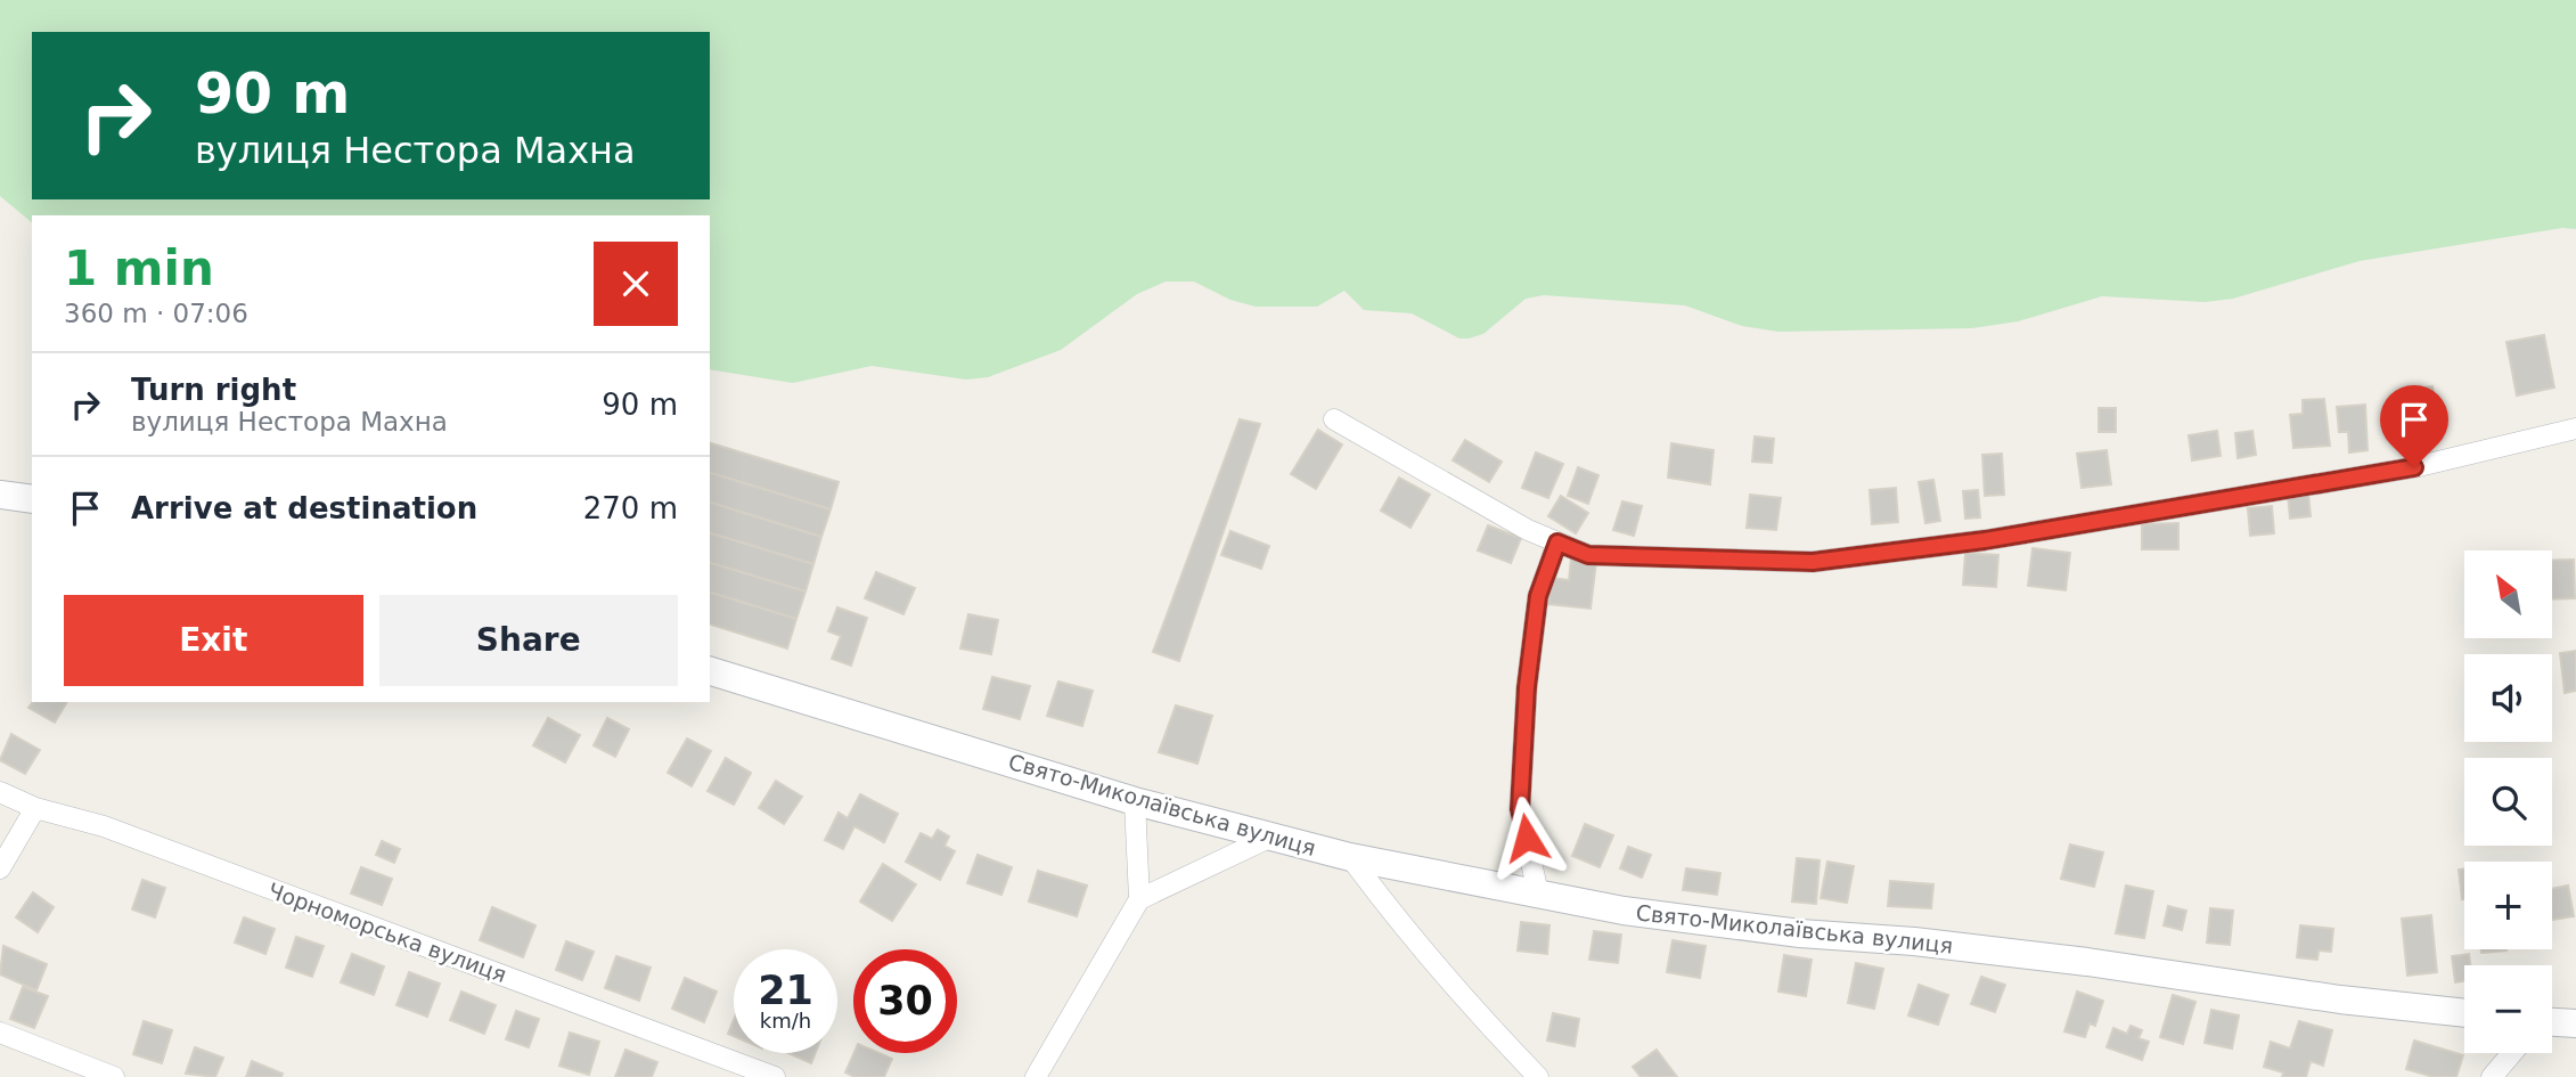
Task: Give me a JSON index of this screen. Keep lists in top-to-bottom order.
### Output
{
  "streets": {
    "street": ["Свято-Миколаївська вулиця", "Чорноморська вулиця"]
  },
  "north": "top left",
  "page": {
    "turn": ["90 m", "вулиця Нестора Махна"],
    "heading": ["1 min", "360 m · 07:06"],
    "list": [
      {
        "name": "Turn right",
        "note": "вулиця Нестора Махна",
        "value": "90 m"
      },
      {
        "name": "Arrive at destination",
        "value": "270 m"
      }
    ],
    "map_buttons": ["+", "−"],
    "buttons": ["Exit", "Share"],
    "speed": "21 km/h",
    "limit": "30"
  }
}
